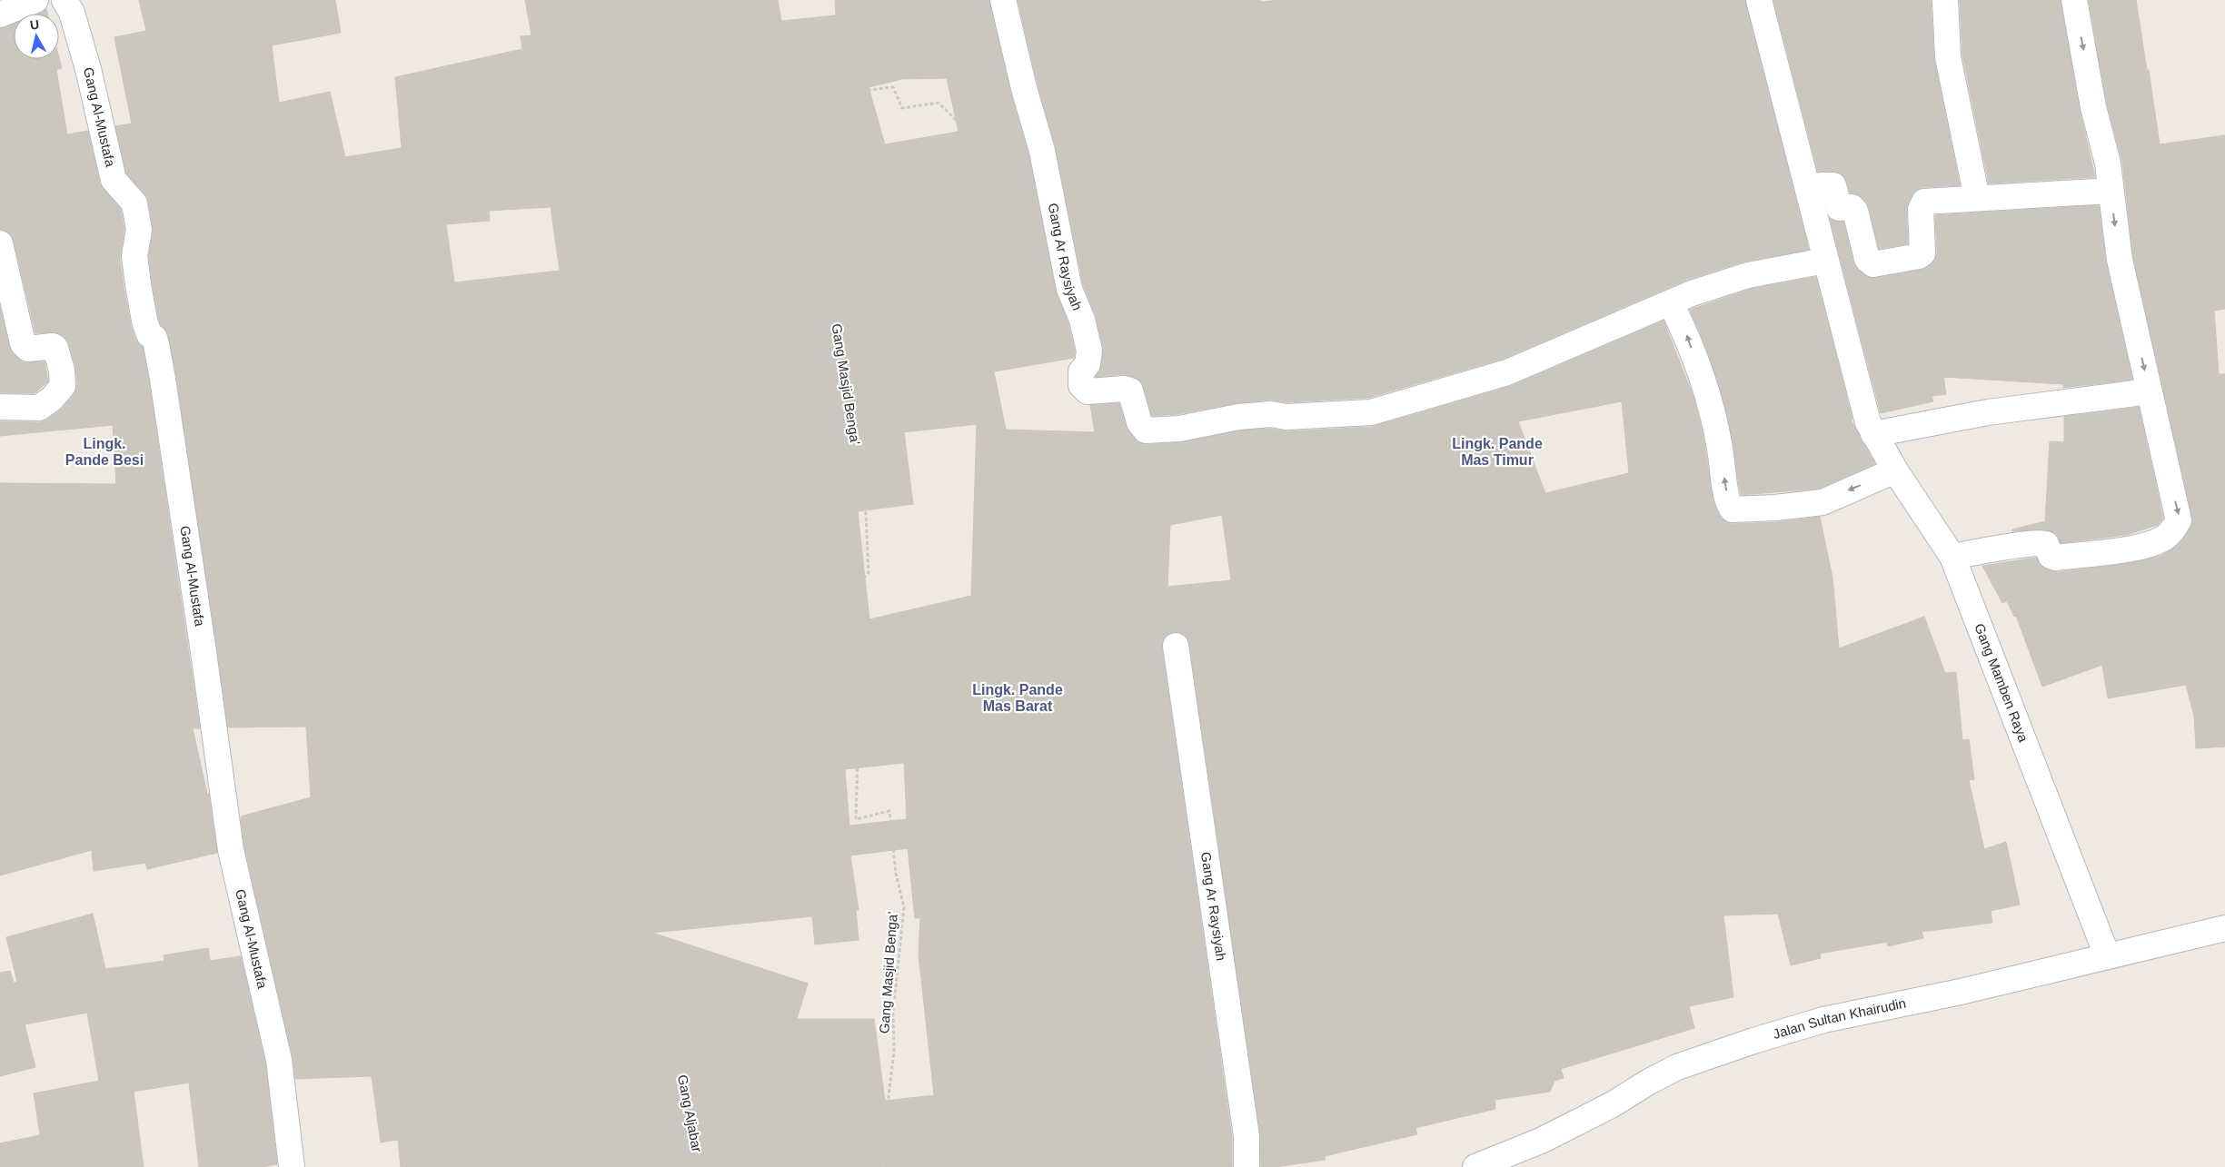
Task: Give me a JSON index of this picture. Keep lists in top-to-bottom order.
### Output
{
  "streets": {
    "street": [
      "Gang Al-Mustafa",
      "Gang Ar Raysiyah",
      "Gang Mamben Raya",
      "Jalan Sultan Khairudin"
    ],
    "path": ["Gang Masjid Benga'", "Gang Aljabar"]
  },
  "crossings": [
    ["Gang Ar Raysiyah", "Gang Masjid Benga'"],
    ["Gang Mamben Raya", "Jalan Sultan Khairudin"]
  ],
  "districts": ["Lingk. Pande Besi", "Lingk. Pande Mas Timur", "Lingk. Pande Mas Barat"],
  "north": "top"
}
